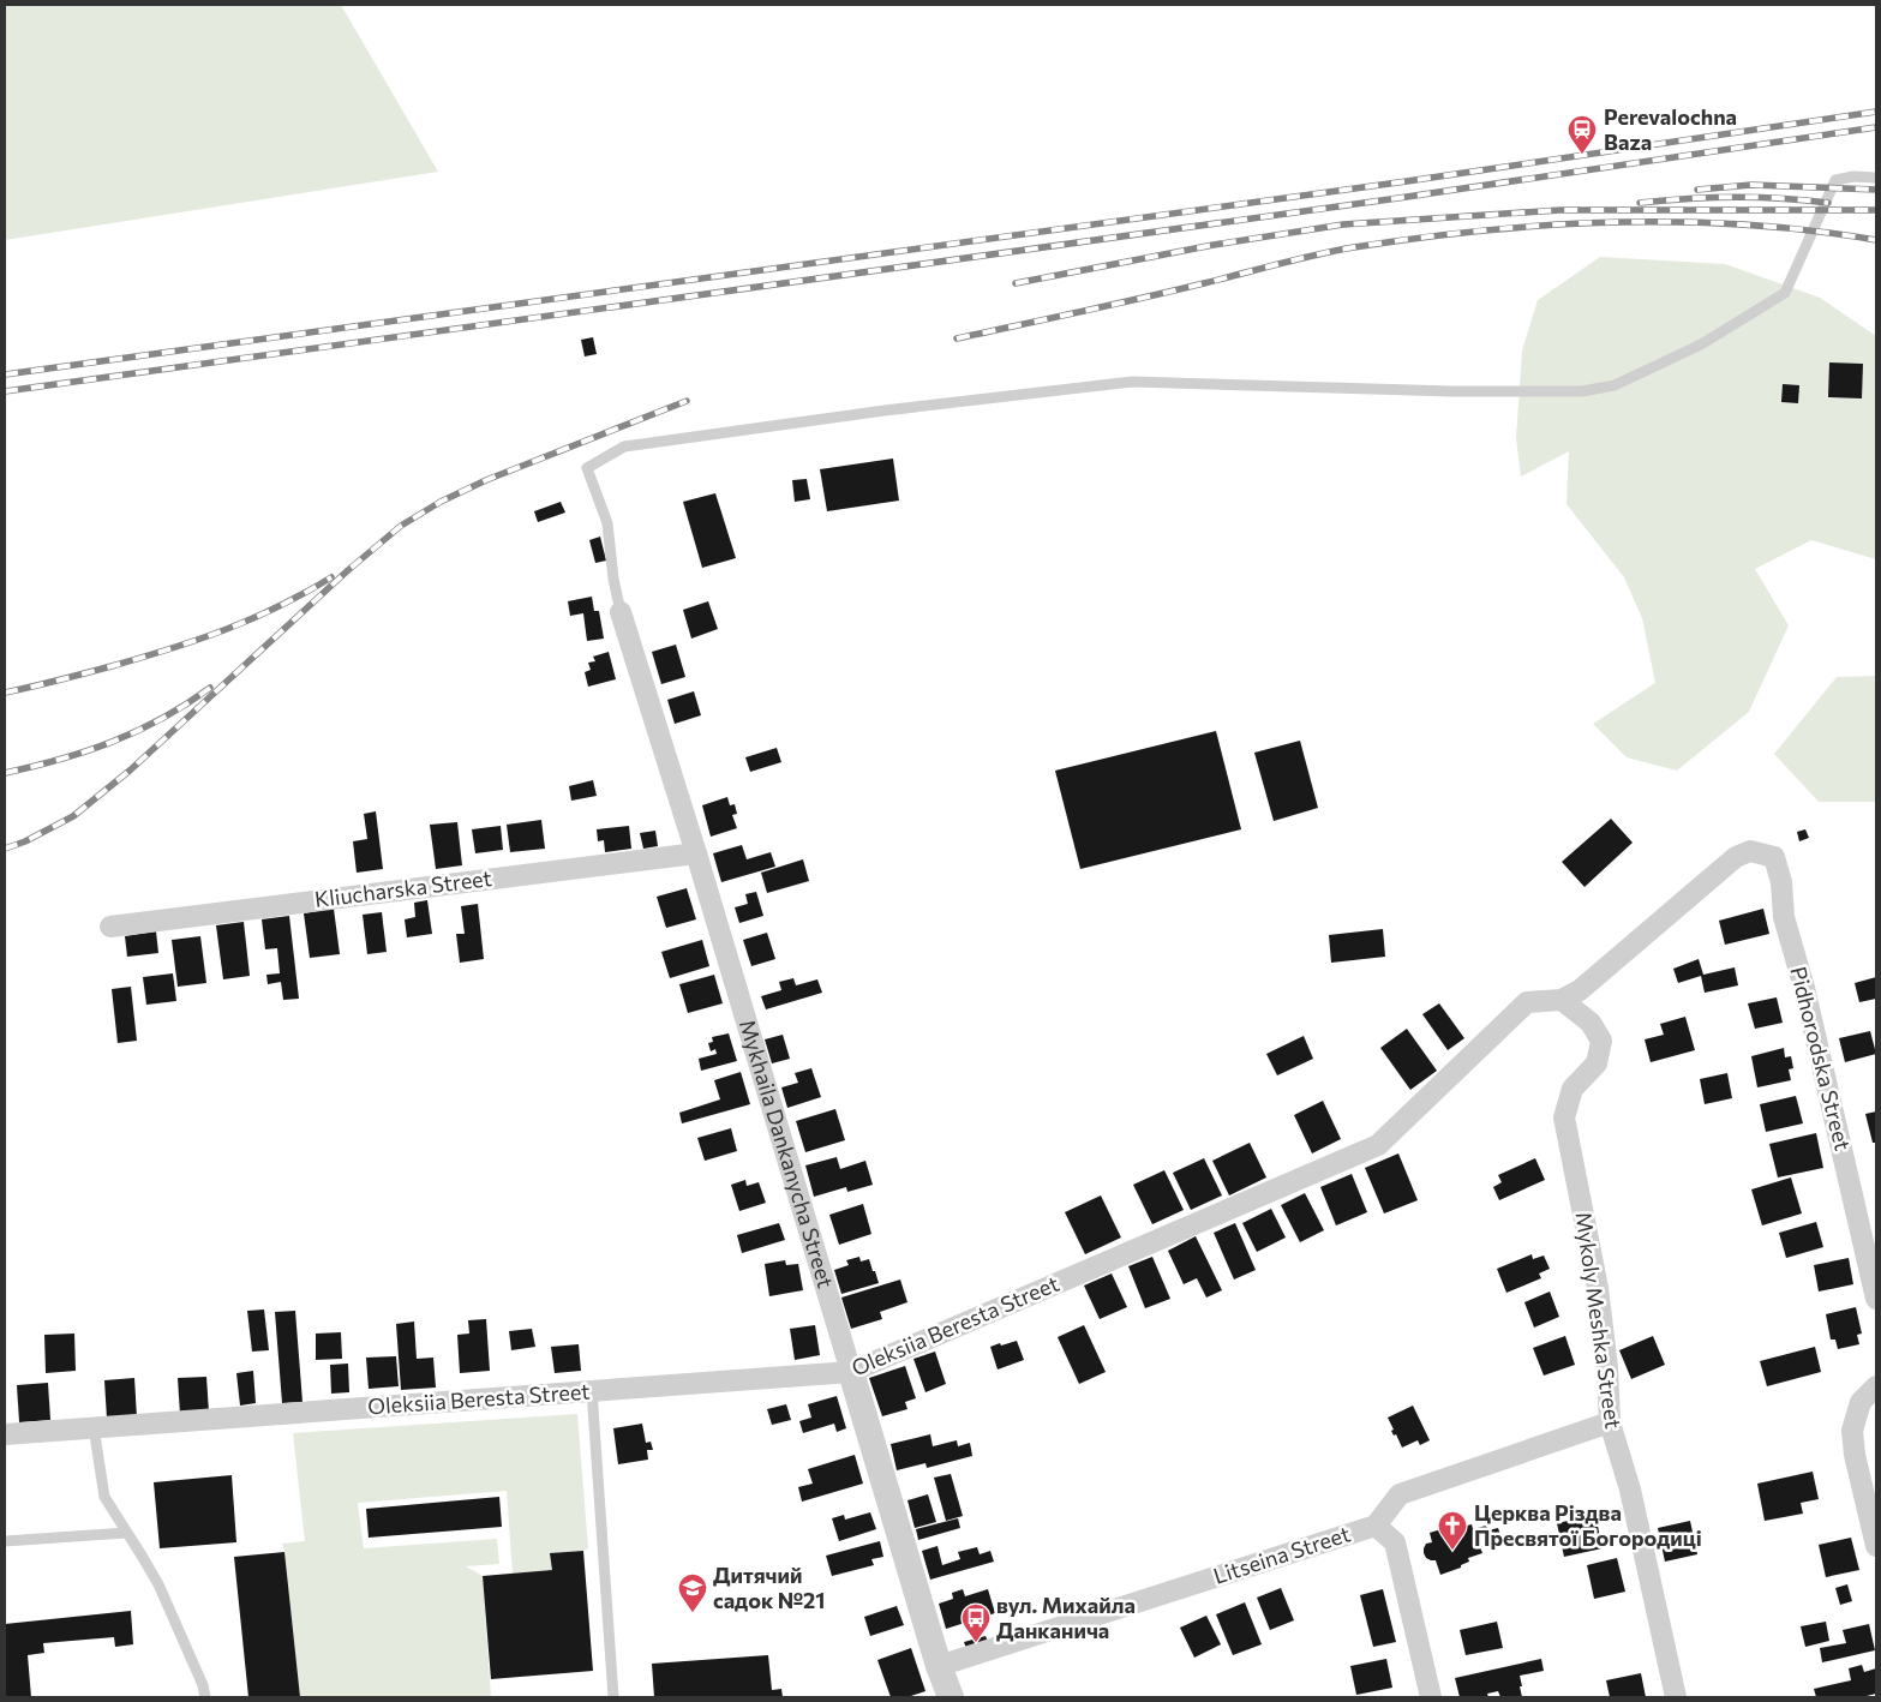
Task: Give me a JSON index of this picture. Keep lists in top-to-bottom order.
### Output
{
  "streets": {
    "street": [
      "Kliucharska Street",
      "Pidhorodska Street",
      "Mykhaila Dankanycha Street",
      "Mykoly Meshka Street",
      "Oleksiia Beresta Street",
      "Litseina Street"
    ]
  },
  "crossings": [
    ["Kliucharska Street", "Mykhaila Dankanycha Street"],
    ["Pidhorodska Street", "Oleksiia Beresta Street"],
    ["Mykhaila Dankanycha Street", "Oleksiia Beresta Street"],
    ["Mykhaila Dankanycha Street", "Litseina Street"],
    ["Mykoly Meshka Street", "Oleksiia Beresta Street"],
    ["Mykoly Meshka Street", "Litseina Street"]
  ],
  "places": {
    "station": ["Perevalochna Baza"],
    "church": ["Церква Різдва Пресвятої Богородиці"],
    "school or university": ["Дитячий садок №21"],
    "bus stop": ["вул. Михайла Данканича"]
  }
}
